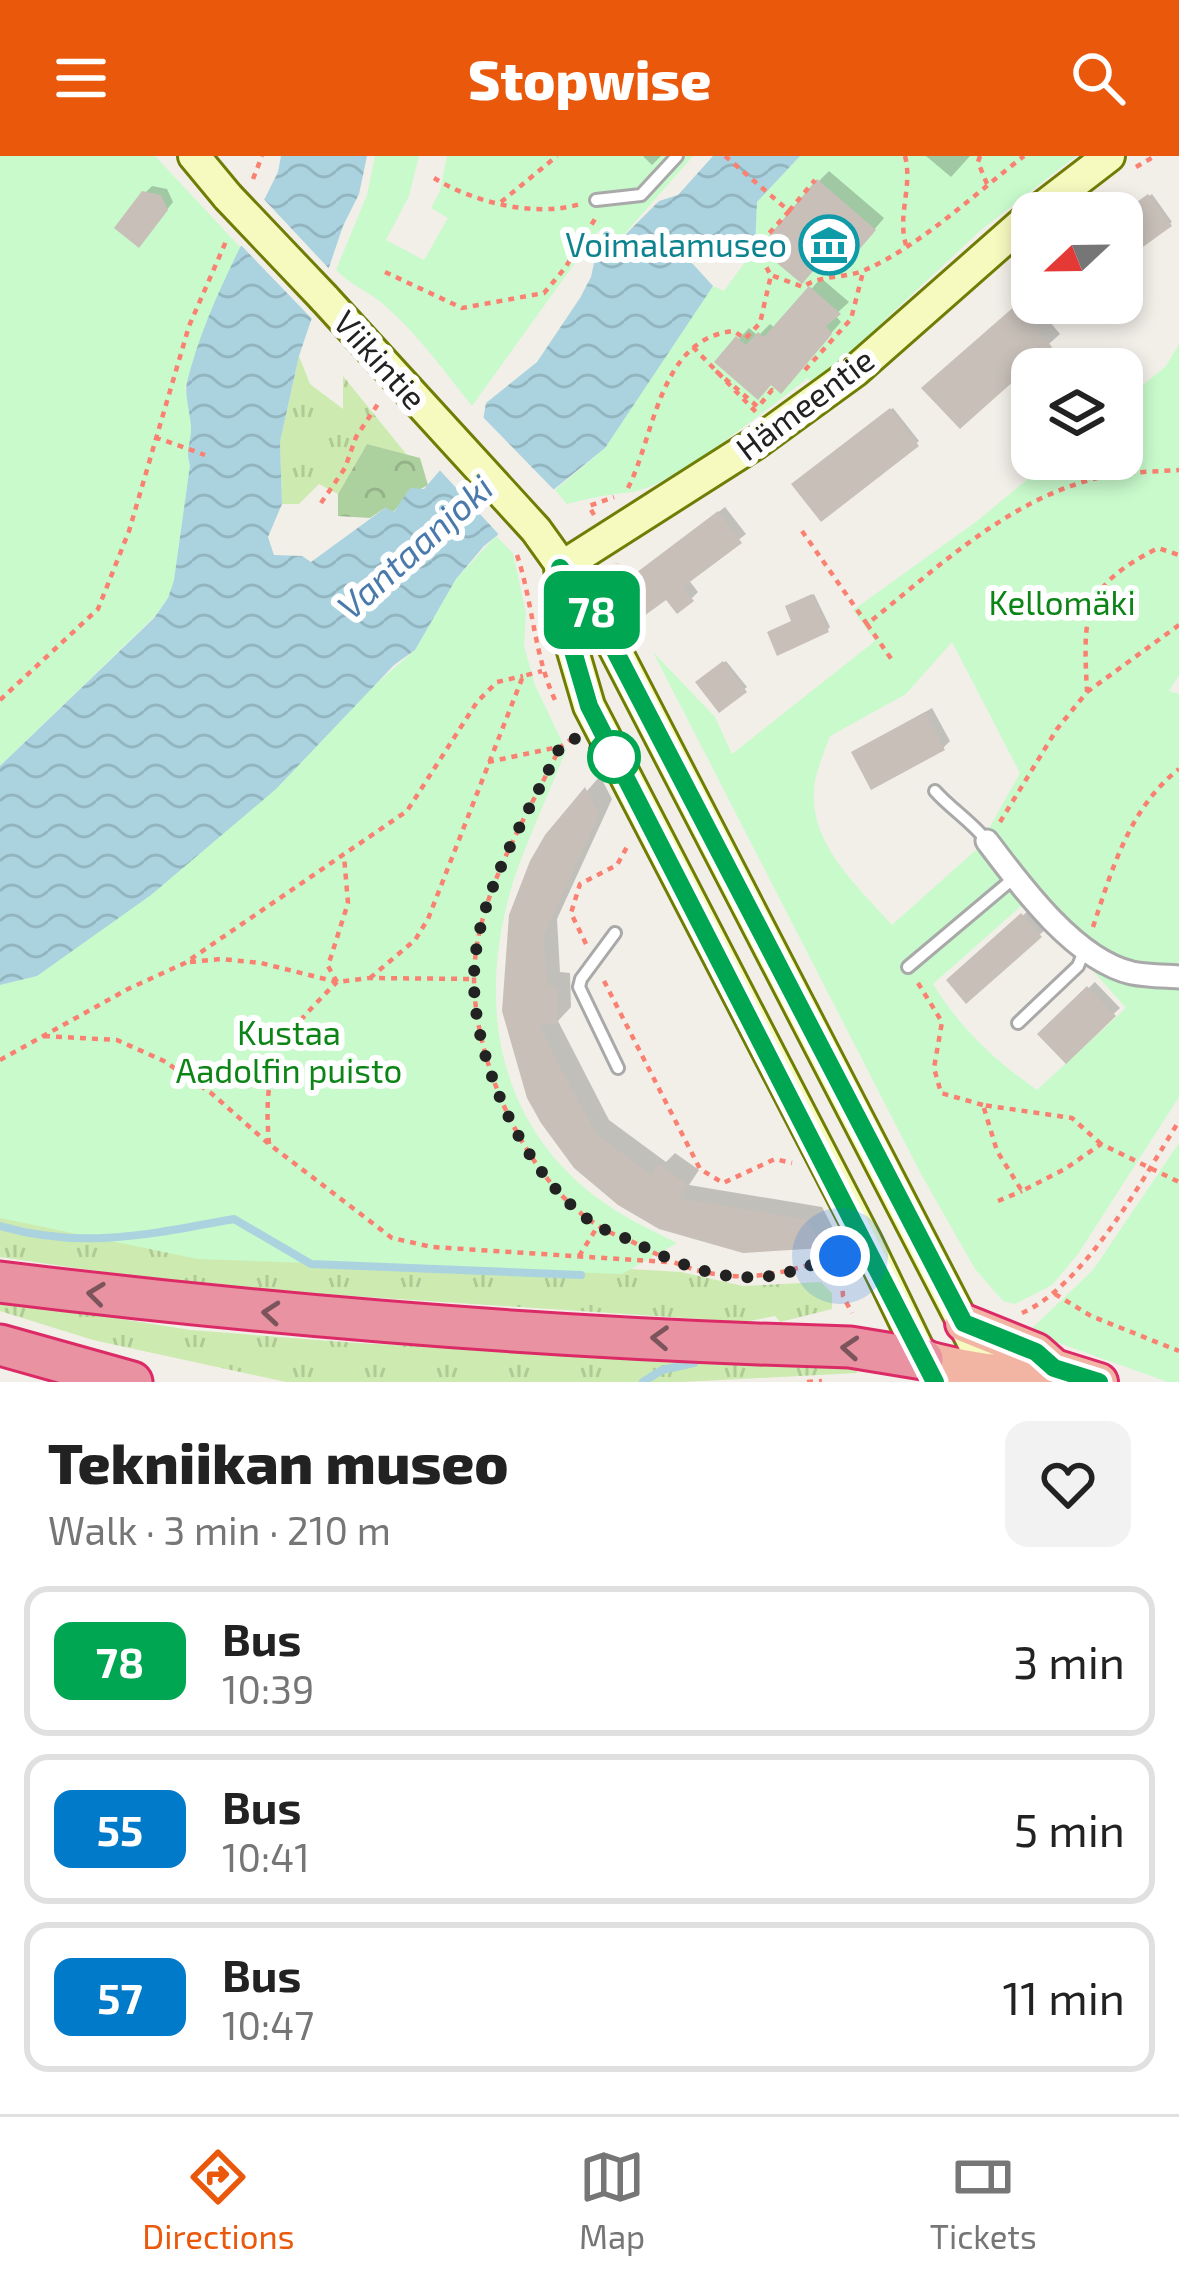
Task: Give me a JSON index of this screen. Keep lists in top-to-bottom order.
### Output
{
  "streets": {
    "main road": ["Viikintie", "Hämeentie"]
  },
  "crossings": [
    ["Viikintie", "Hämeentie"]
  ],
  "water": ["Vantaanjoki"],
  "parks": ["Kellomäki", "Kustaa Aadolfin puisto"],
  "places": {
    "museum": ["Voimalamuseo"]
  },
  "lines": ["bus line 78"],
  "north": "left",
  "page": {
    "header": "Stopwise",
    "on_map": "78",
    "heading": ["Tekniikan museo", "Walk · 3 min · 210 m"],
    "list": [
      {
        "mark": "78",
        "name": "Bus",
        "note": "10:39",
        "value": "3 min"
      },
      {
        "mark": "55",
        "name": "Bus",
        "note": "10:41",
        "value": "5 min"
      },
      {
        "mark": "57",
        "name": "Bus",
        "note": "10:47",
        "value": "11 min"
      }
    ],
    "tabs": ["Directions", "Map", "Tickets"]
  }
}
